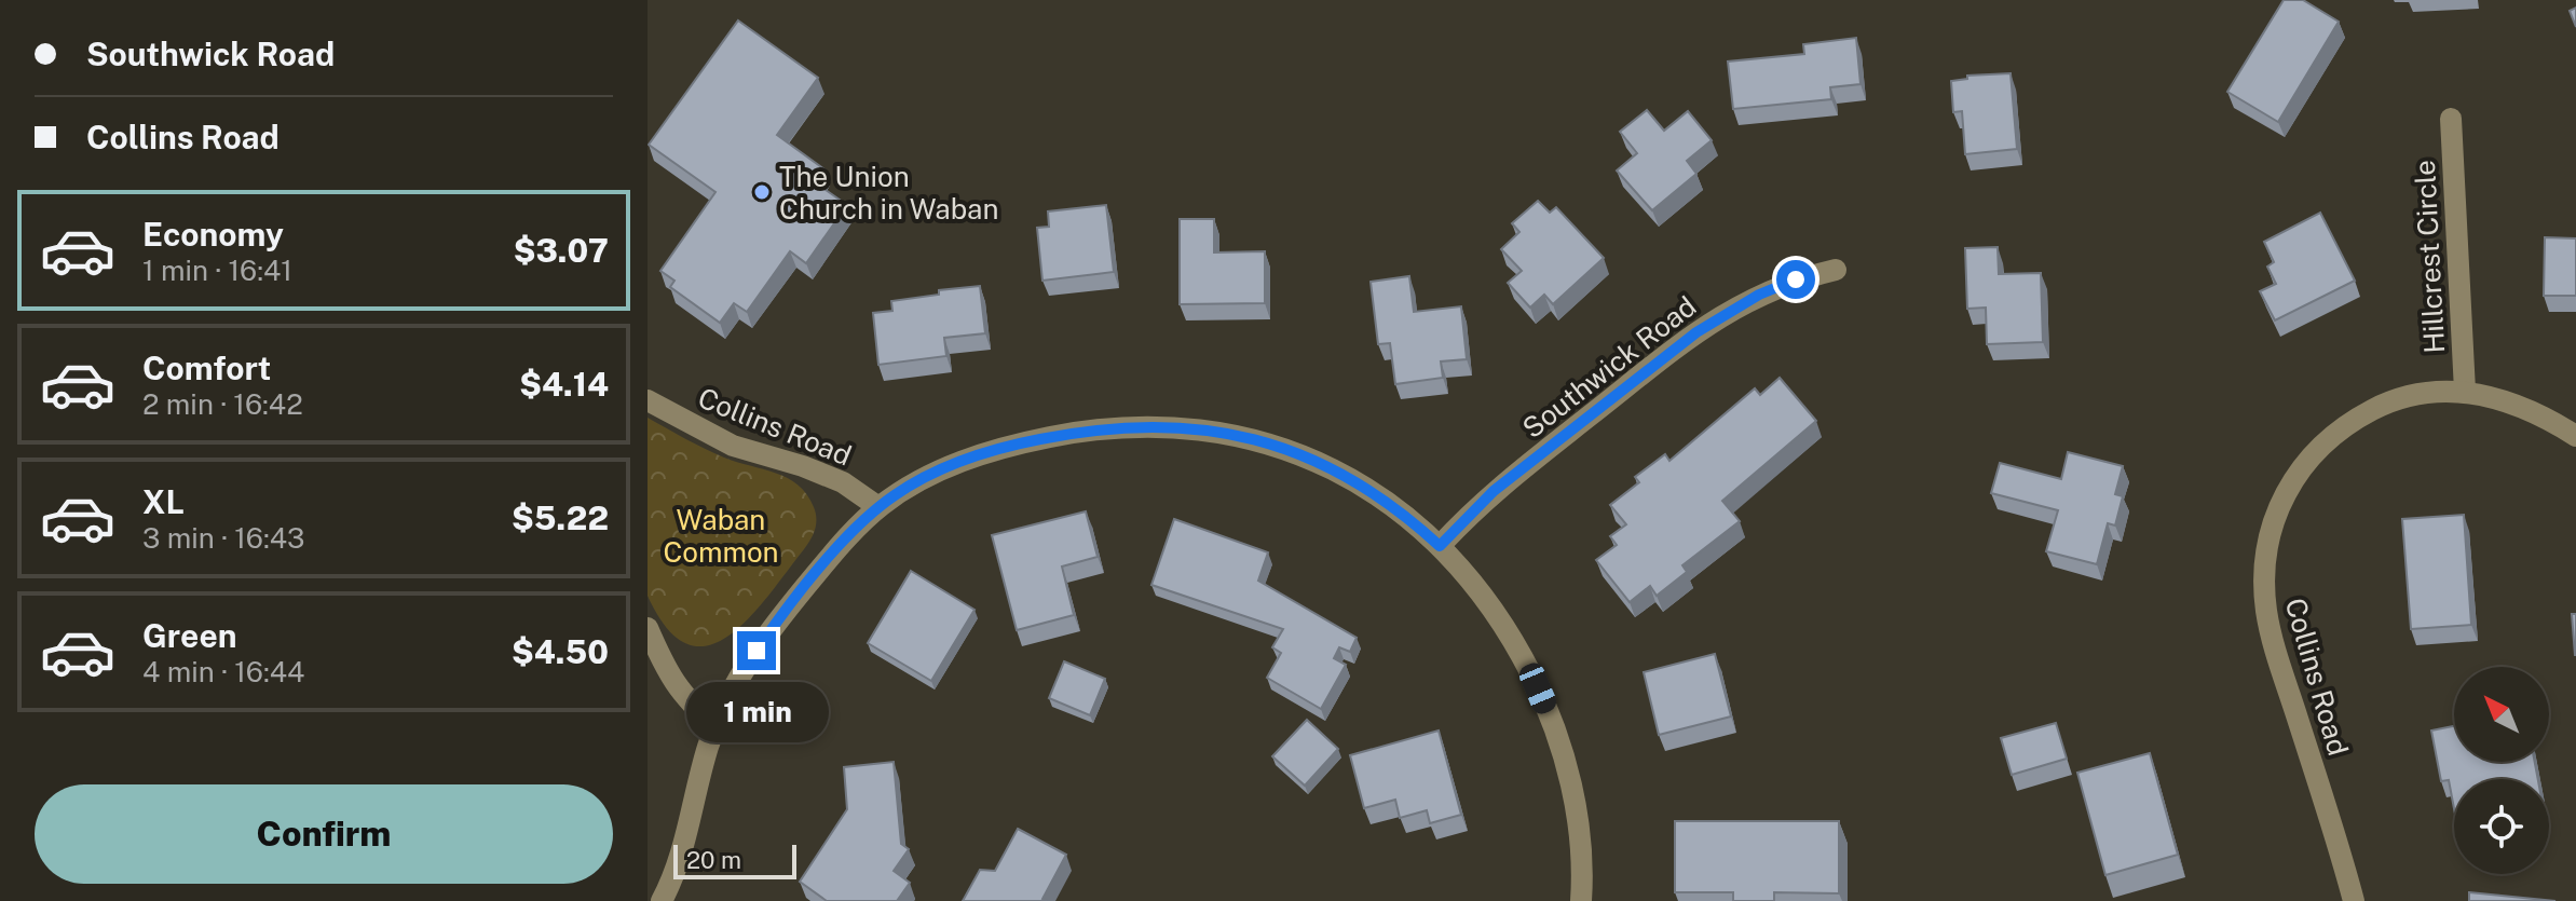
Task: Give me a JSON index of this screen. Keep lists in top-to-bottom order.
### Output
{
  "streets": {
    "street": ["Hillcrest Circle", "Southwick Road", "Collins Road"]
  },
  "crossings": [
    ["Hillcrest Circle", "Collins Road"]
  ],
  "parks": ["Waban Common"],
  "places": ["The Union Church in Waban"],
  "scale_bar": "20 m",
  "north": "top left",
  "page": {
    "banner": ["Southwick Road", "Collins Road"],
    "list": [
      {
        "name": "Economy",
        "note": "1 min · 16:41",
        "value": "$3.07"
      },
      {
        "name": "Comfort",
        "note": "2 min · 16:42",
        "value": "$4.14"
      },
      {
        "name": "XL",
        "note": "3 min · 16:43",
        "value": "$5.22"
      },
      {
        "name": "Green",
        "note": "4 min · 16:44",
        "value": "$4.50"
      }
    ],
    "bubble": "1 min",
    "buttons": "Confirm",
    "scale": "20 m"
  }
}
